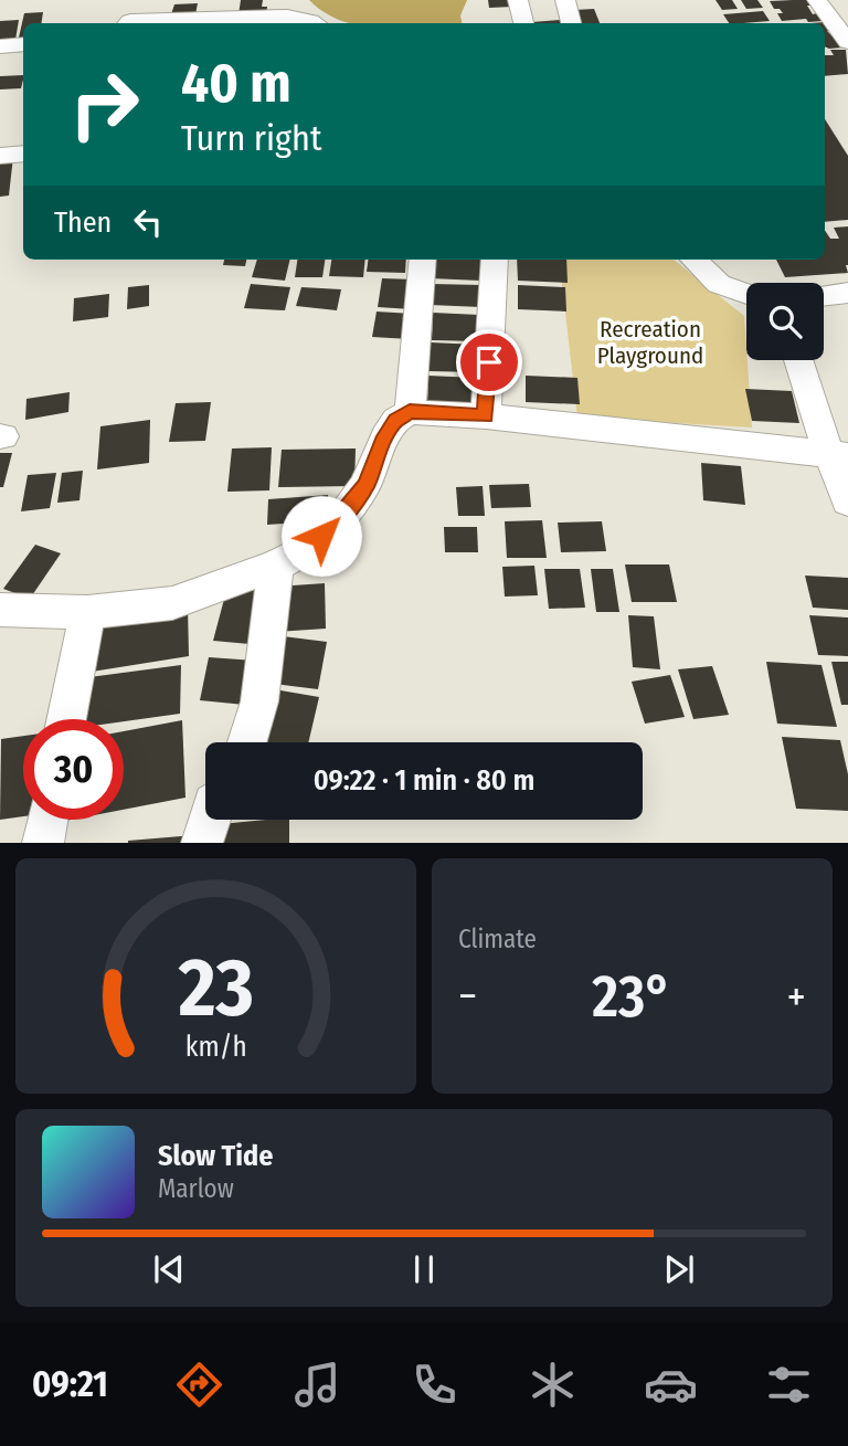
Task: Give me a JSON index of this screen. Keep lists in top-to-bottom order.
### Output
{
  "parks": ["Recreation Playground"],
  "page": {
    "turn": ["40 m", "Turn right"],
    "then": "Then",
    "limit": "30",
    "trip": "09:22 · 1 min · 80 m",
    "tile": "Climate",
    "heat": ["−", "23°", "+"],
    "song": ["Slow Tide", "Marlow"],
    "tabs": "09:21",
    "gauge": ["23", "km/h"]
  }
}
